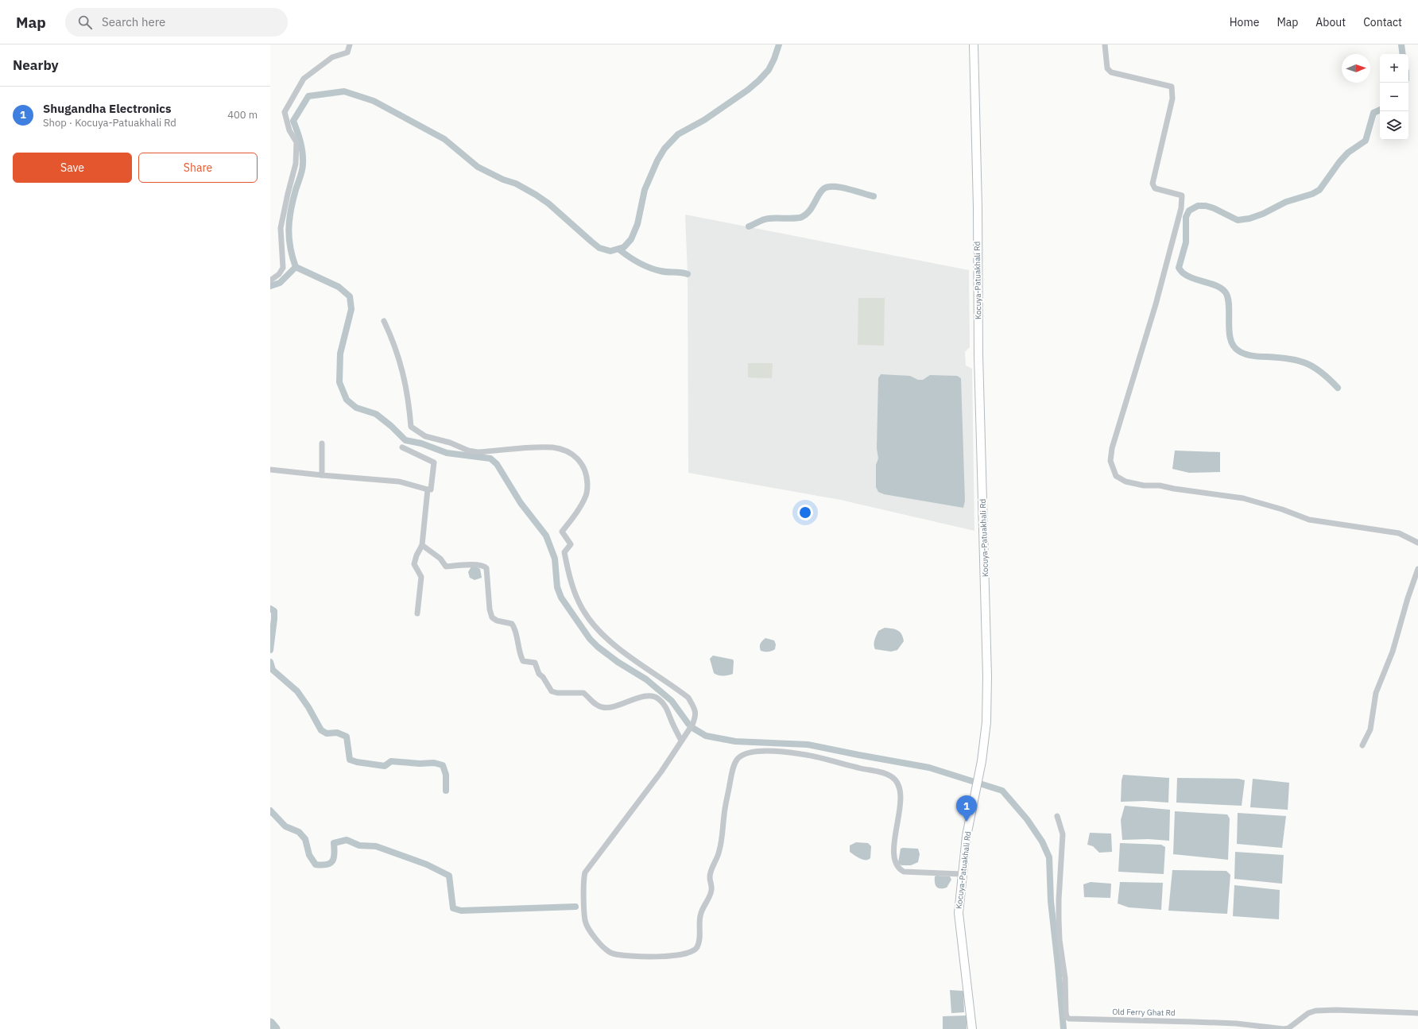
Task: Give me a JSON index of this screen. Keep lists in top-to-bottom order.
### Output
{
  "streets": {
    "main road": ["Kocuya-Patuakhali Rd"],
    "street": ["Old Ferry Ghat Rd"]
  },
  "north": "right",
  "page": {
    "header": "Map",
    "search": "Search here",
    "nav": [
      "Home",
      "Map",
      "About",
      "Contact"
    ],
    "heading": "Nearby",
    "map_buttons": ["+", "−"],
    "list": [
      {
        "mark": "1",
        "name": "Shugandha Electronics",
        "note": "Shop · Kocuya-Patuakhali Rd",
        "value": "400 m"
      }
    ],
    "buttons": ["Save", "Share"],
    "pins": "1"
  }
}
